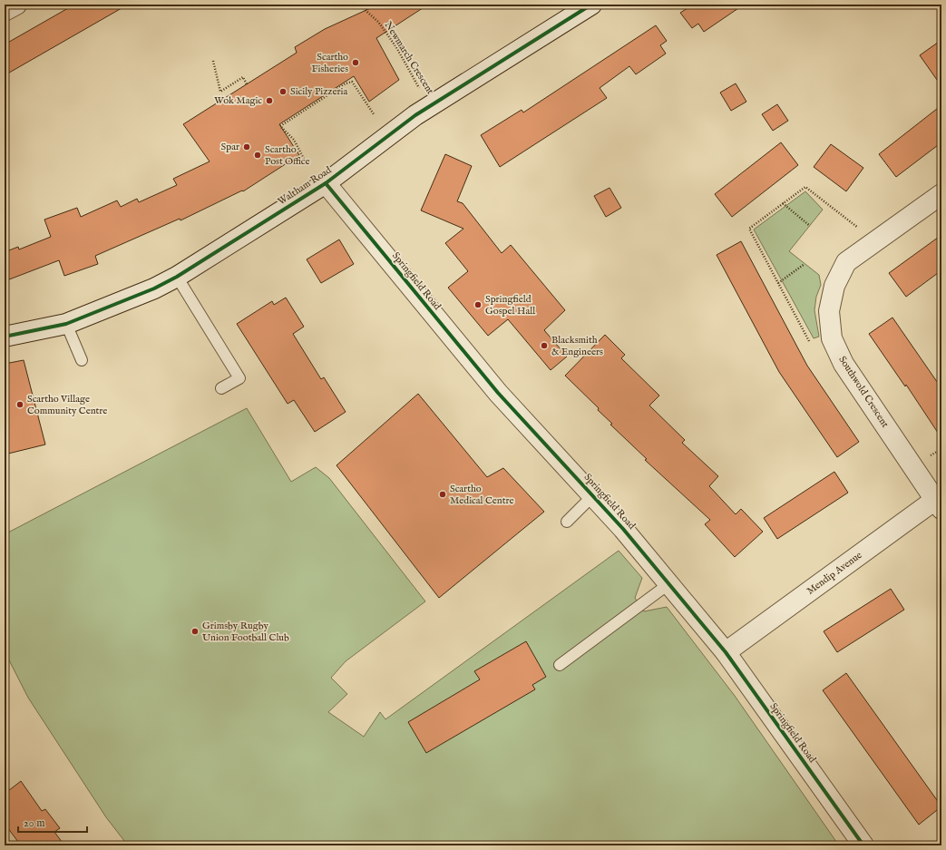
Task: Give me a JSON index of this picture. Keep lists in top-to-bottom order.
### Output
{
  "streets": {
    "street": [
      "Waltham Road",
      "Springfield Road",
      "Southwold Crescent",
      "Mendip Avenue"
    ],
    "path": ["Newmarch Crescent"]
  },
  "crossings": [
    ["Newmarch Crescent", "Waltham Road"],
    ["Waltham Road", "Springfield Road"],
    ["Springfield Road", "Mendip Avenue"],
    ["Southwold Crescent", "Mendip Avenue"]
  ],
  "places": [
    "Scartho Fisheries",
    "Sicily Pizzeria",
    "Wok Magic",
    "Spar",
    "Scartho Post Office",
    "Springfield Gospel Hall",
    "Blacksmith & Engineers",
    "Scartho Village Community Centre",
    "Scartho Medical Centre",
    "Grimsby Rugby Union Football Club"
  ],
  "scale_bar": "20 m"
}
